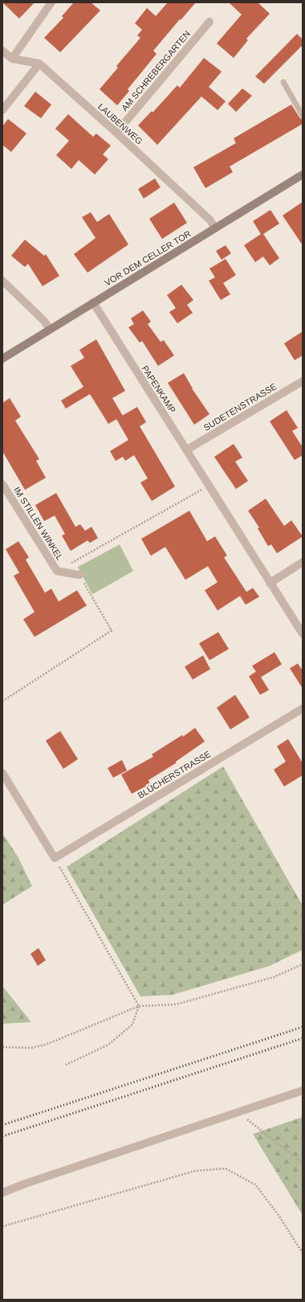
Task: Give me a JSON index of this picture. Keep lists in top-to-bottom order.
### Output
{
  "streets": {
    "street": [
      "AM SCHREBERGARTEN",
      "LAUBENWEG",
      "VOR DEM CELLER TOR",
      "PAPENKAMP",
      "SUDETENSTRASSE",
      "IM STILLEN WINKEL",
      "BLÜCHERSTRASSE"
    ]
  },
  "crossings": [
    ["AM SCHREBERGARTEN", "LAUBENWEG"],
    ["LAUBENWEG", "VOR DEM CELLER TOR"],
    ["VOR DEM CELLER TOR", "PAPENKAMP"],
    ["PAPENKAMP", "SUDETENSTRASSE"]
  ]
}
